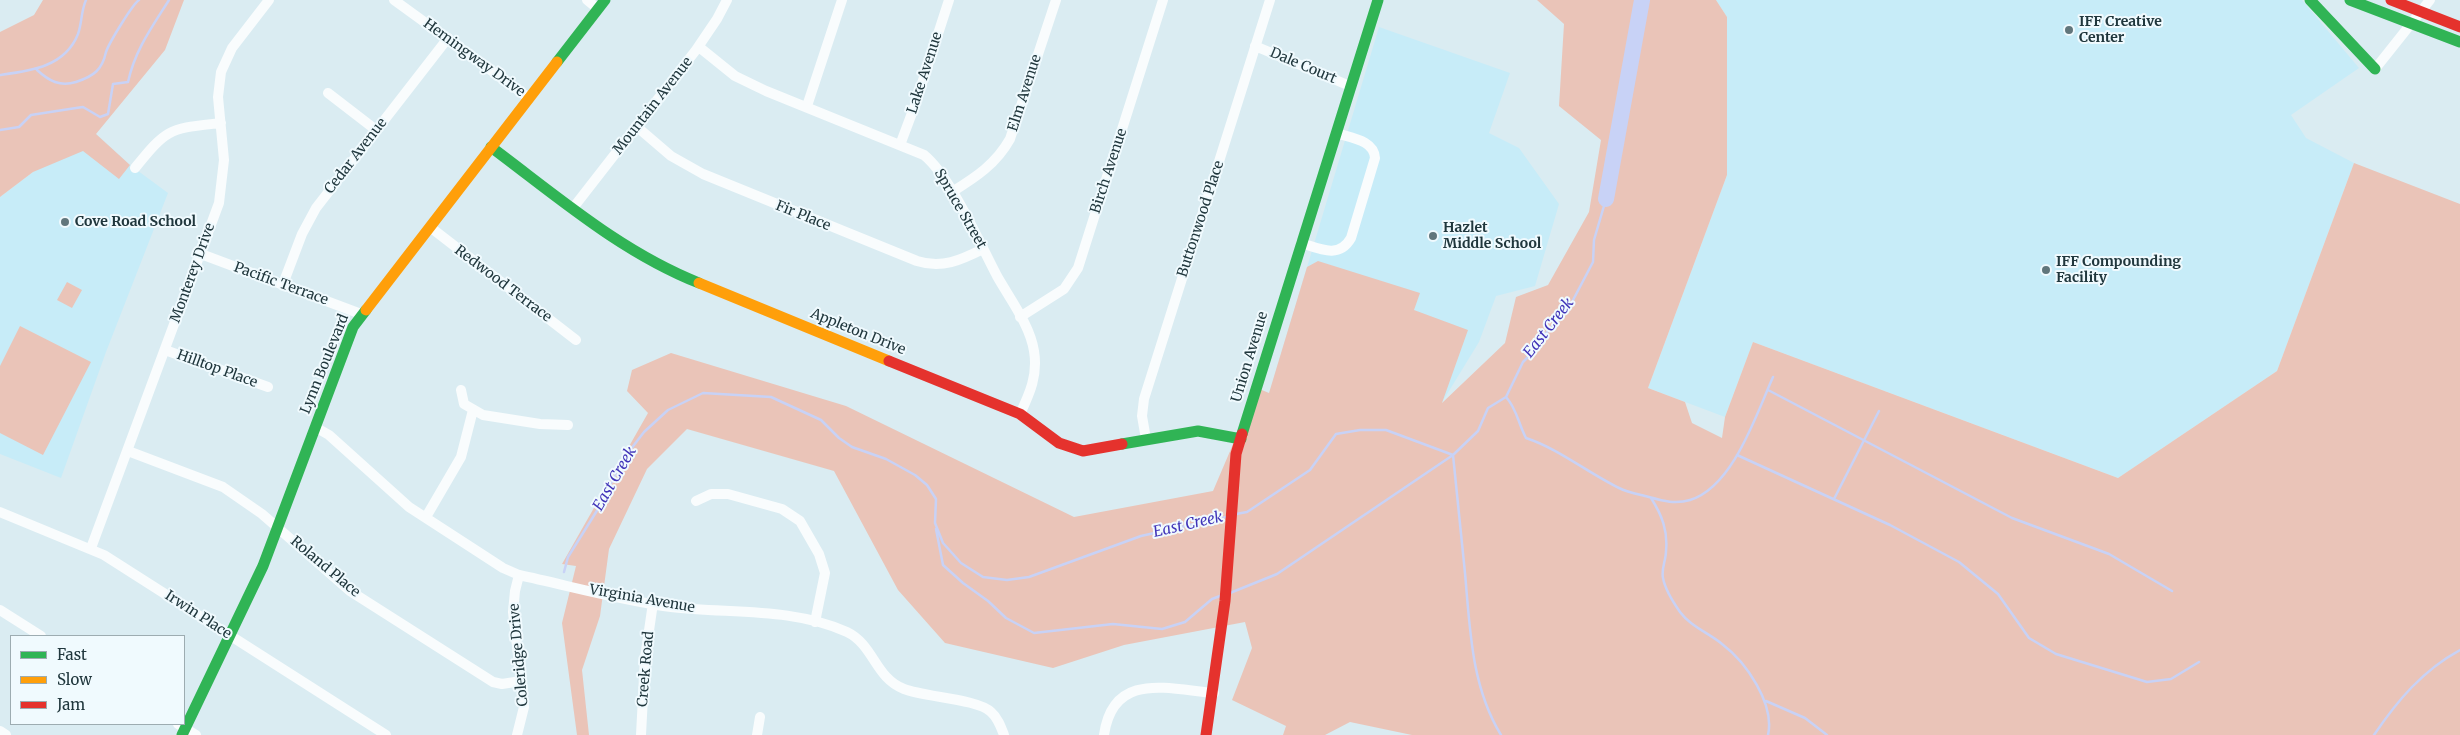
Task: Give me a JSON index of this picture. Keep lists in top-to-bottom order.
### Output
{
  "streets": {
    "main road": ["Appleton Drive", "Union Avenue", "Lynn Boulevard"],
    "street": [
      "Hemingway Drive",
      "Dale Court",
      "Lake Avenue",
      "Elm Avenue",
      "Mountain Avenue",
      "Cedar Avenue",
      "Birch Avenue",
      "Spruce Street",
      "Fir Place",
      "Buttonwood Place",
      "Monterey Drive",
      "Pacific Terrace",
      "Redwood Terrace",
      "Hilltop Place",
      "Roland Place",
      "Virginia Avenue",
      "Irwin Place",
      "Coleridge Drive",
      "Creek Road"
    ]
  },
  "crossings": [
    ["Hemingway Drive", "Cedar Avenue"],
    ["Hemingway Drive", "Lynn Boulevard"],
    ["Dale Court", "Buttonwood Place"],
    ["Dale Court", "Union Avenue"],
    ["Lake Avenue", "Spruce Street"],
    ["Elm Avenue", "Spruce Street"],
    ["Mountain Avenue", "Spruce Street"],
    ["Mountain Avenue", "Fir Place"],
    ["Mountain Avenue", "Appleton Drive"],
    ["Cedar Avenue", "Pacific Terrace"],
    ["Birch Avenue", "Spruce Street"],
    ["Spruce Street", "Fir Place"],
    ["Spruce Street", "Appleton Drive"],
    ["Buttonwood Place", "Appleton Drive"],
    ["Monterey Drive", "Pacific Terrace"],
    ["Monterey Drive", "Hilltop Place"],
    ["Monterey Drive", "Roland Place"],
    ["Monterey Drive", "Irwin Place"],
    ["Pacific Terrace", "Lynn Boulevard"],
    ["Redwood Terrace", "Lynn Boulevard"],
    ["Appleton Drive", "Union Avenue"],
    ["Appleton Drive", "Lynn Boulevard"],
    ["Lynn Boulevard", "Roland Place"],
    ["Lynn Boulevard", "Virginia Avenue"],
    ["Lynn Boulevard", "Irwin Place"],
    ["Roland Place", "Coleridge Drive"],
    ["Virginia Avenue", "Coleridge Drive"],
    ["Virginia Avenue", "Creek Road"]
  ],
  "water": ["East Creek"],
  "places": [
    "IFF Creative Center",
    "Cove Road School",
    "Hazlet Middle School",
    "IFF Compounding Facility"
  ],
  "legend": ["Fast", "Slow", "Jam"]
}
